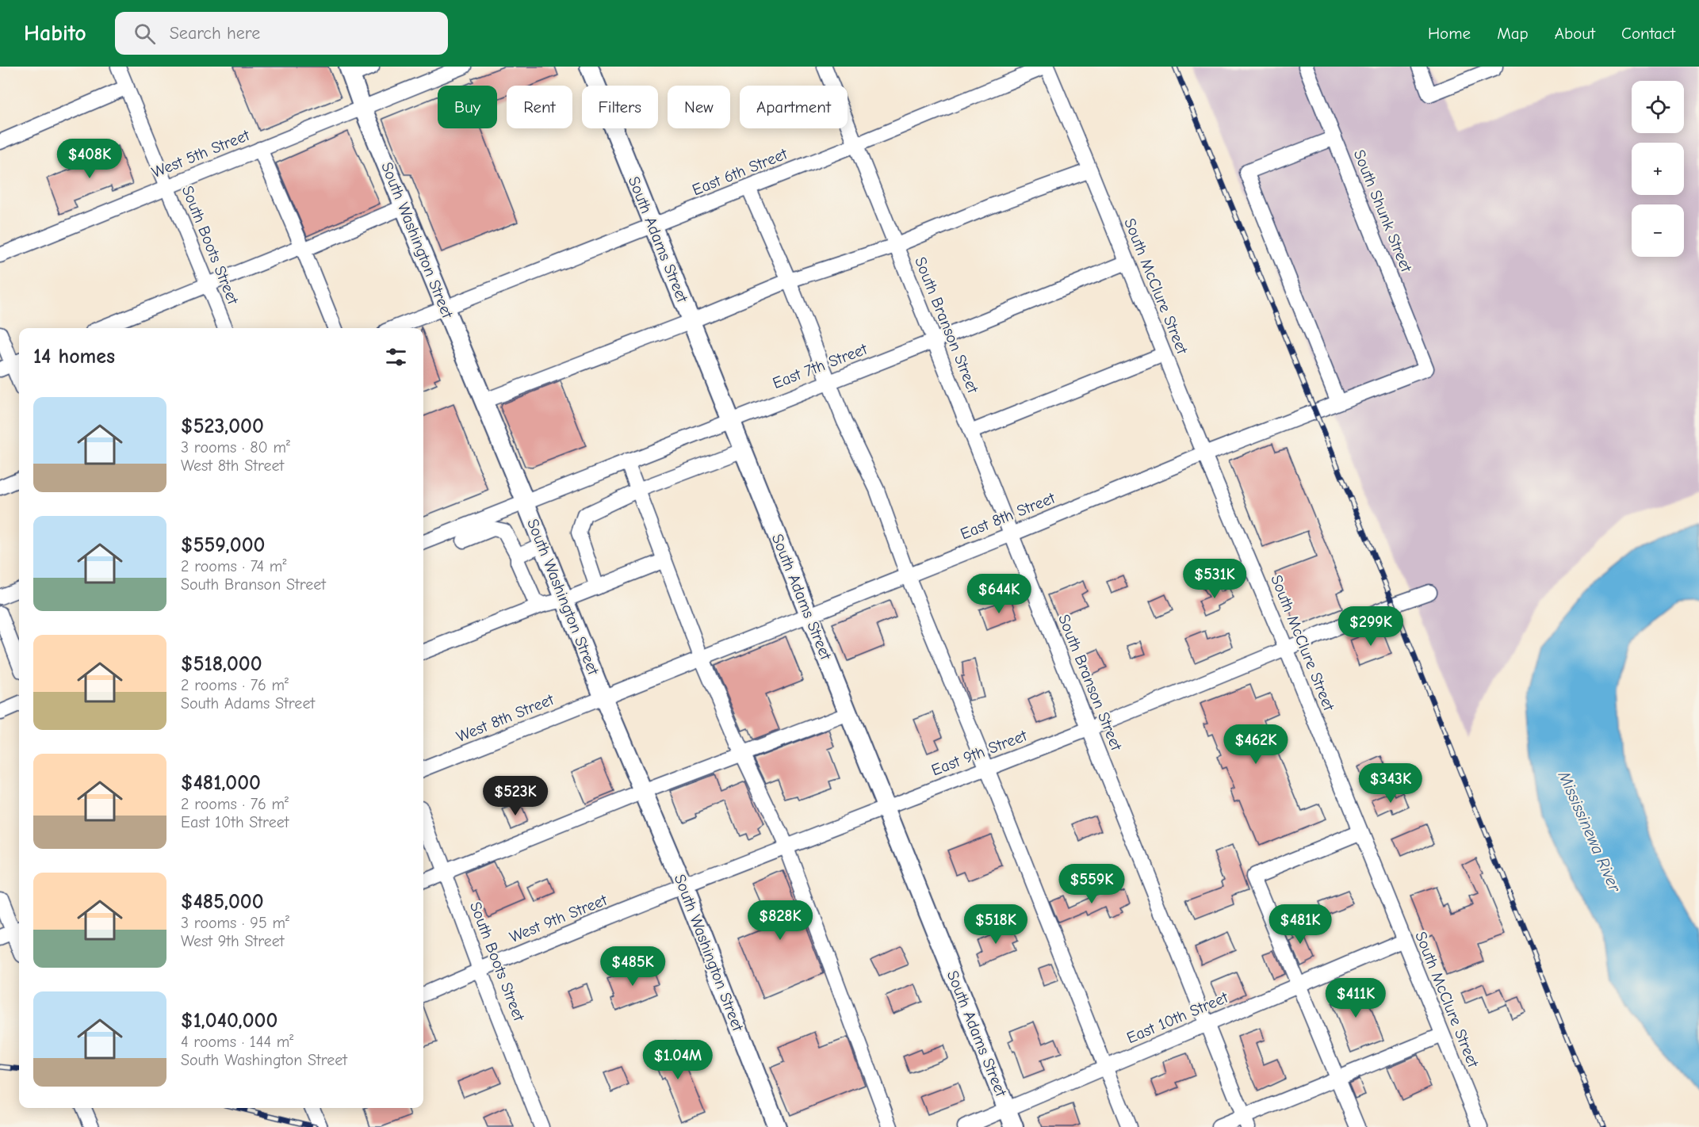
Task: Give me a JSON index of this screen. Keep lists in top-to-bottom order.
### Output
{
  "streets": {
    "main road": ["South Adams Street", "South Washington Street"],
    "street": [
      "West 5th Street",
      "East 6th Street",
      "South Shunk Street",
      "South Boots Street",
      "South McClure Street",
      "South Branson Street",
      "East 7th Street",
      "East 8th Street",
      "West 8th Street",
      "East 9th Street",
      "West 9th Street",
      "East 10th Street"
    ]
  },
  "crossings": [
    ["West 5th Street", "South Washington Street"],
    ["West 5th Street", "South Boots Street"],
    ["East 6th Street", "South Adams Street"],
    ["East 6th Street", "South Washington Street"],
    ["East 6th Street", "South McClure Street"],
    ["East 6th Street", "South Branson Street"],
    ["South Shunk Street", "East 8th Street"],
    ["South Adams Street", "East 7th Street"],
    ["South Adams Street", "East 8th Street"],
    ["South Adams Street", "East 9th Street"],
    ["South Adams Street", "East 10th Street"],
    ["South Washington Street", "East 7th Street"],
    ["South Washington Street", "East 8th Street"],
    ["South Washington Street", "West 8th Street"],
    ["South Washington Street", "East 9th Street"],
    ["South Washington Street", "West 9th Street"],
    ["South Boots Street", "West 9th Street"],
    ["South McClure Street", "East 7th Street"],
    ["South McClure Street", "East 8th Street"],
    ["South McClure Street", "East 9th Street"],
    ["South McClure Street", "East 10th Street"],
    ["South Branson Street", "East 7th Street"],
    ["South Branson Street", "East 8th Street"],
    ["South Branson Street", "East 9th Street"],
    ["South Branson Street", "East 10th Street"],
    ["East 8th Street", "West 8th Street"],
    ["East 9th Street", "West 9th Street"]
  ],
  "water": ["Mississinewa River"],
  "page": {
    "header": "Habito",
    "search": "Search here",
    "nav": [
      "Home",
      "Map",
      "About",
      "Contact"
    ],
    "map_buttons": ["+", "−"],
    "chip": [
      "Buy",
      "Rent",
      "Filters",
      "New",
      "Apartment"
    ],
    "price": [
      "$408K",
      "$531K",
      "$644K",
      "$299K",
      "$462K",
      "$343K",
      "$523K",
      "$559K",
      "$828K",
      "$518K",
      "$481K",
      "$485K",
      "$411K",
      "$1.04M"
    ],
    "heading": "14 homes",
    "list": [
      {
        "name": "$523,000",
        "note": "3 rooms · 80 m² · West 8th Street"
      },
      {
        "name": "$559,000",
        "note": "2 rooms · 74 m² · South Branson Street"
      },
      {
        "name": "$518,000",
        "note": "2 rooms · 76 m² · South Adams Street"
      },
      {
        "name": "$481,000",
        "note": "2 rooms · 76 m² · East 10th Street"
      },
      {
        "name": "$485,000",
        "note": "3 rooms · 95 m² · West 9th Street"
      },
      {
        "name": "$1,040,000",
        "note": "4 rooms · 144 m² · South Washington Street"
      }
    ]
  }
}
